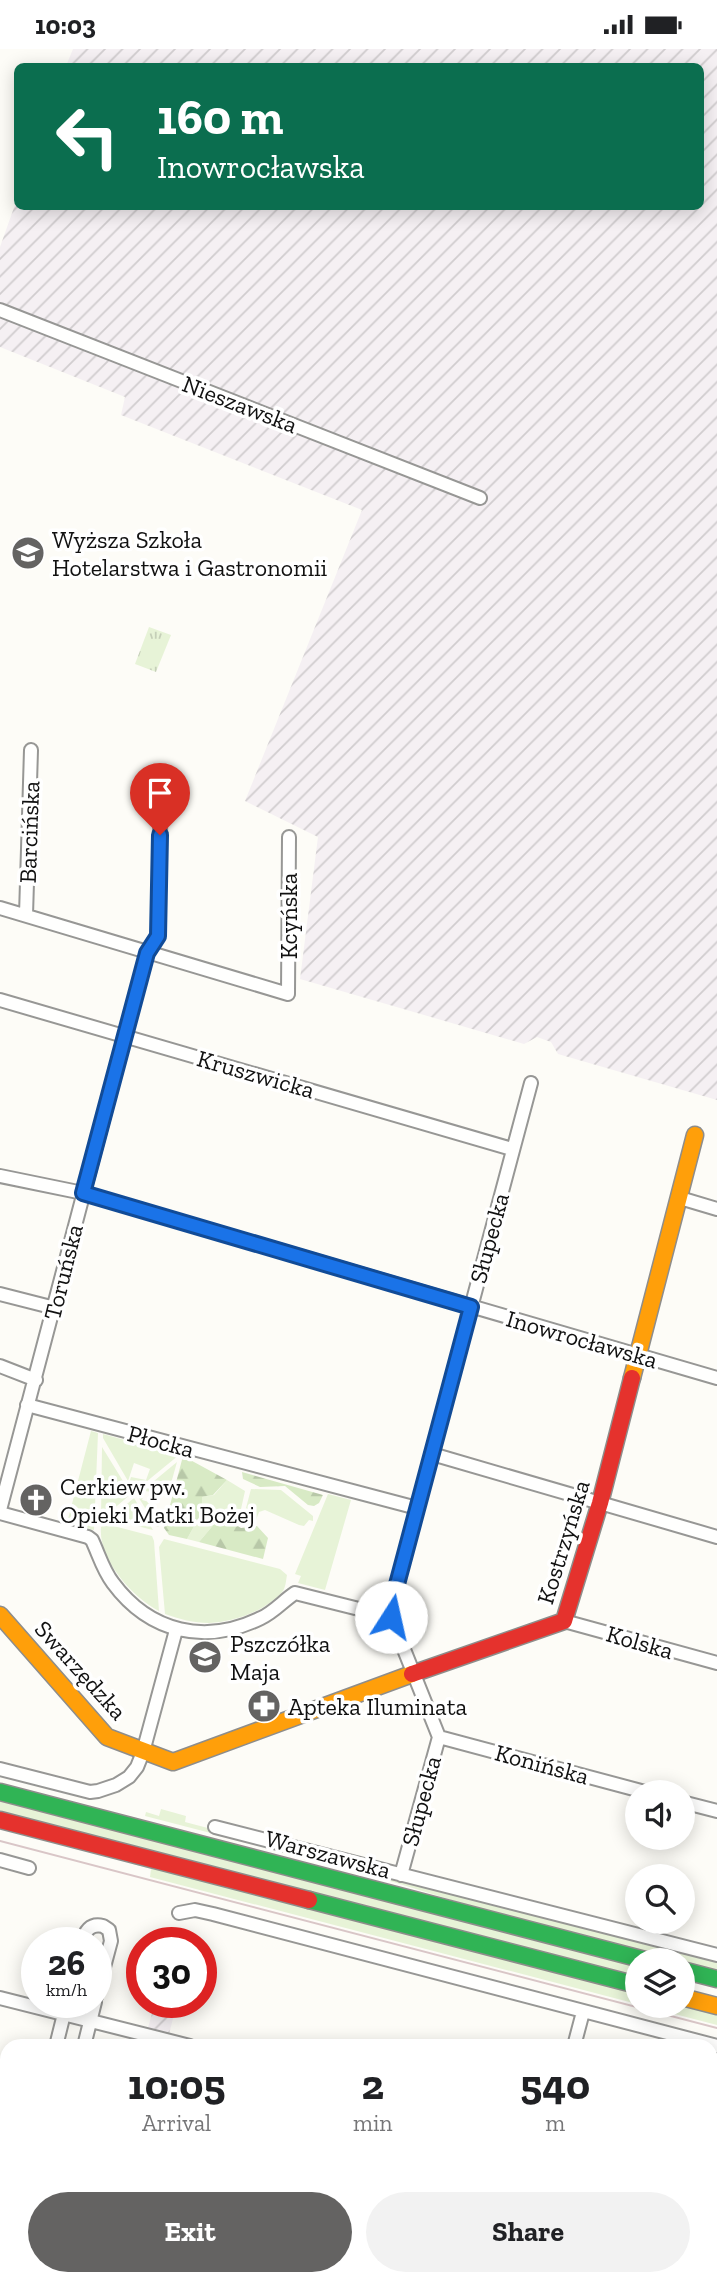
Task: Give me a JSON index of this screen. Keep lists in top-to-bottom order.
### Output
{
  "streets": {
    "main road": ["Kostrzyńska", "Swarzędzka", "Warszawska"],
    "street": [
      "Nieszawska",
      "Barcińska",
      "Kcyńska",
      "Kruszwicka",
      "Słupecka",
      "Toruńska",
      "Inowrocławska",
      "Płocka",
      "Kolska",
      "Konińska"
    ]
  },
  "crossings": [
    ["Kcyńska", "Toruńska"],
    ["Kruszwicka", "Słupecka"],
    ["Kruszwicka", "Toruńska"],
    ["Słupecka", "Inowrocławska"],
    ["Słupecka", "Płocka"],
    ["Słupecka", "Kostrzyńska"],
    ["Słupecka", "Konińska"],
    ["Słupecka", "Warszawska"],
    ["Toruńska", "Inowrocławska"],
    ["Toruńska", "Płocka"],
    ["Inowrocławska", "Kostrzyńska"],
    ["Kostrzyńska", "Kolska"],
    ["Kostrzyńska", "Swarzędzka"]
  ],
  "places": {
    "school or university": ["Wyższa Szkoła Hotelarstwa i Gastronomii", "Pszczółka Maja"],
    "church": ["Cerkiew pw. Opieki Matki Bożej"],
    "pharmacy": ["Apteka Iluminata"]
  },
  "page": {
    "status": "10:03",
    "turn": ["160 m", "Inowrocławska"],
    "speed": "26 km/h",
    "limit": "30",
    "eta": [
      "10:05",
      "Arrival",
      "2",
      "min",
      "540",
      "m"
    ],
    "buttons": ["Exit", "Share"]
  }
}
